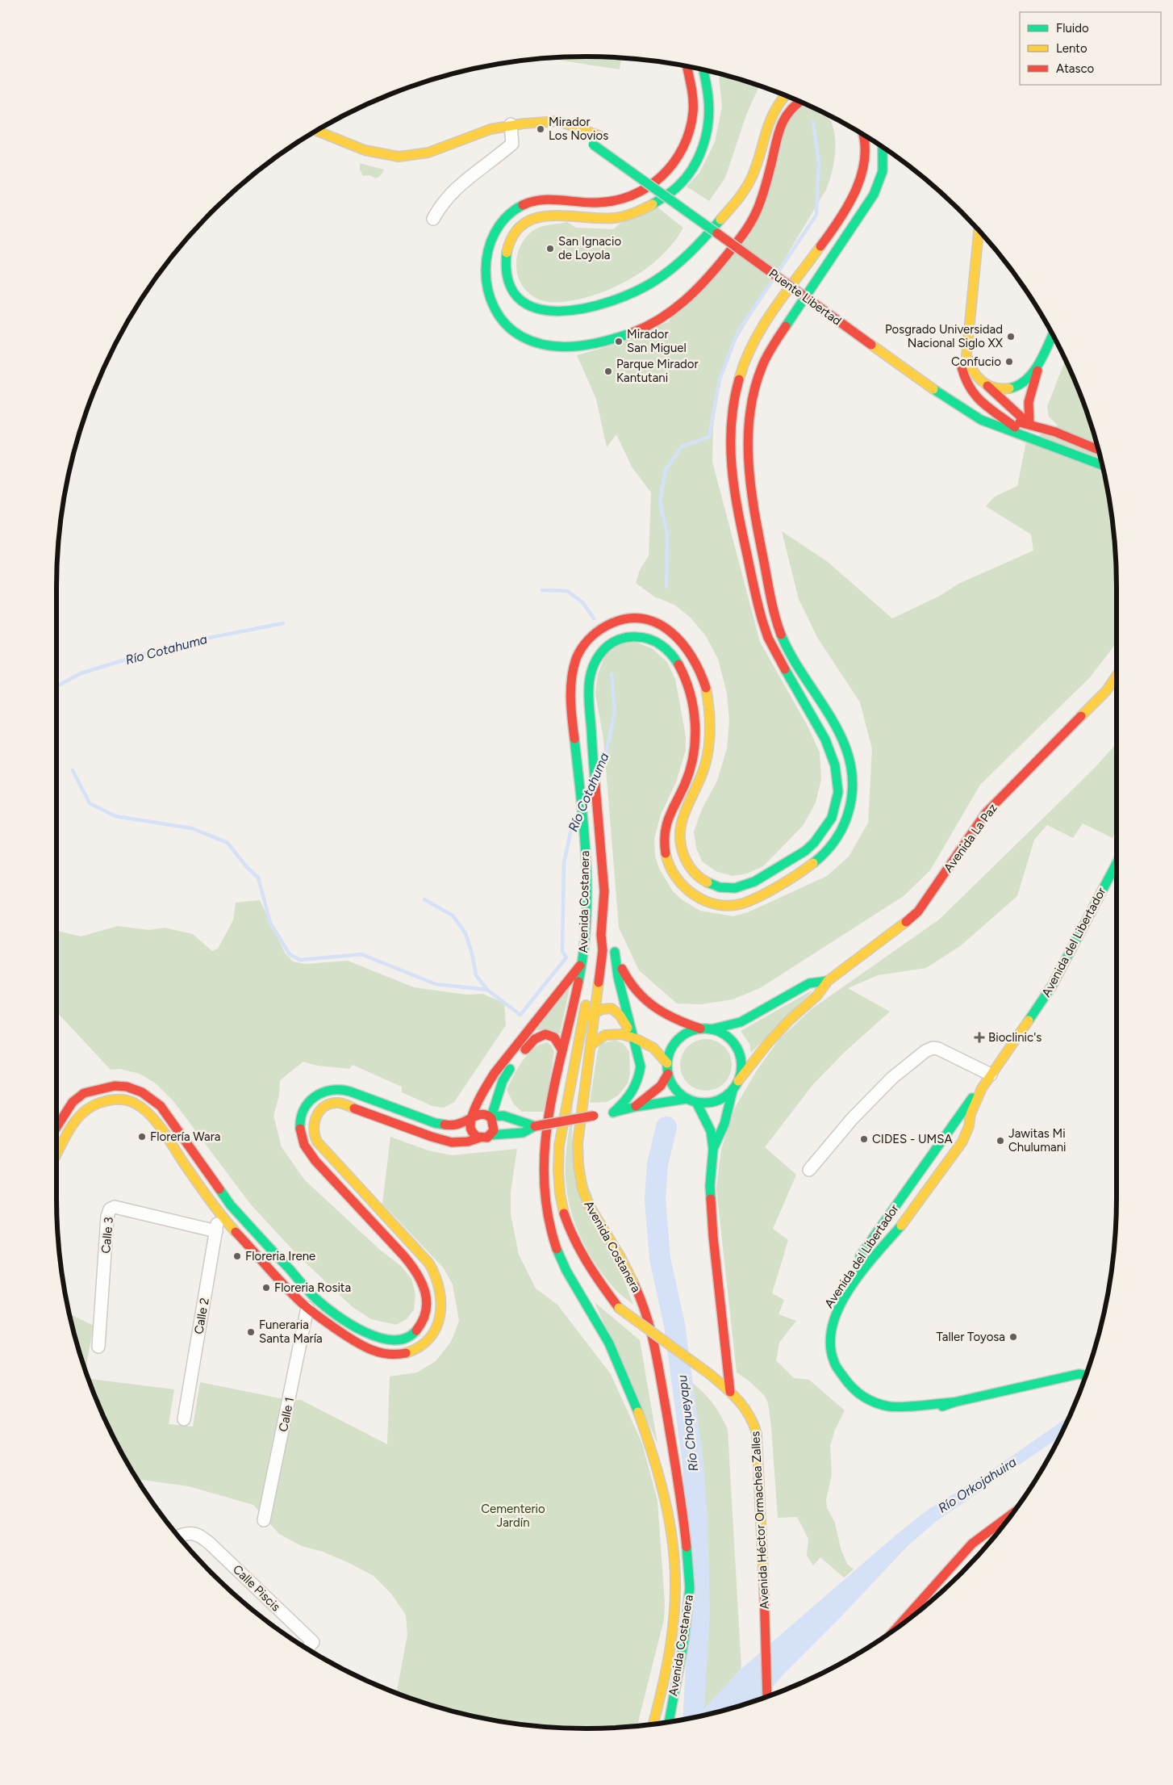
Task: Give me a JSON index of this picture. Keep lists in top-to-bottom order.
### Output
{
  "streets": {
    "main road": [
      "Puente Libertad",
      "Avenida La Paz",
      "Avenida Costanera",
      "Avenida del Libertador",
      "Avenida Héctor Ormachea Zalles"
    ],
    "street": [
      "Calle 3",
      "Calle 2",
      "Calle 1",
      "Calle Piscis"
    ]
  },
  "crossings": [
    ["Calle 3", "Calle 2"]
  ],
  "water": ["Río Cotahuma", "Río Choqueyapu", "Río Orkojahuira"],
  "parks": ["Cementerio Jardín"],
  "places": {
    "other": [
      "Mirador Los Novios",
      "San Ignacio de Loyola",
      "Posgrado Universidad Nacional Siglo XX",
      "Mirador San Miguel",
      "Confucio",
      "Parque Mirador Kantutani",
      "Florería Wara",
      "CIDES - UMSA",
      "Jawitas Mi Chulumani",
      "Floreria Irene",
      "Floreria Rosita",
      "Funeraria Santa María",
      "Taller Toyosa"
    ],
    "health": ["Bioclinic's"]
  },
  "legend": ["Fluido", "Lento", "Atasco"]
}
